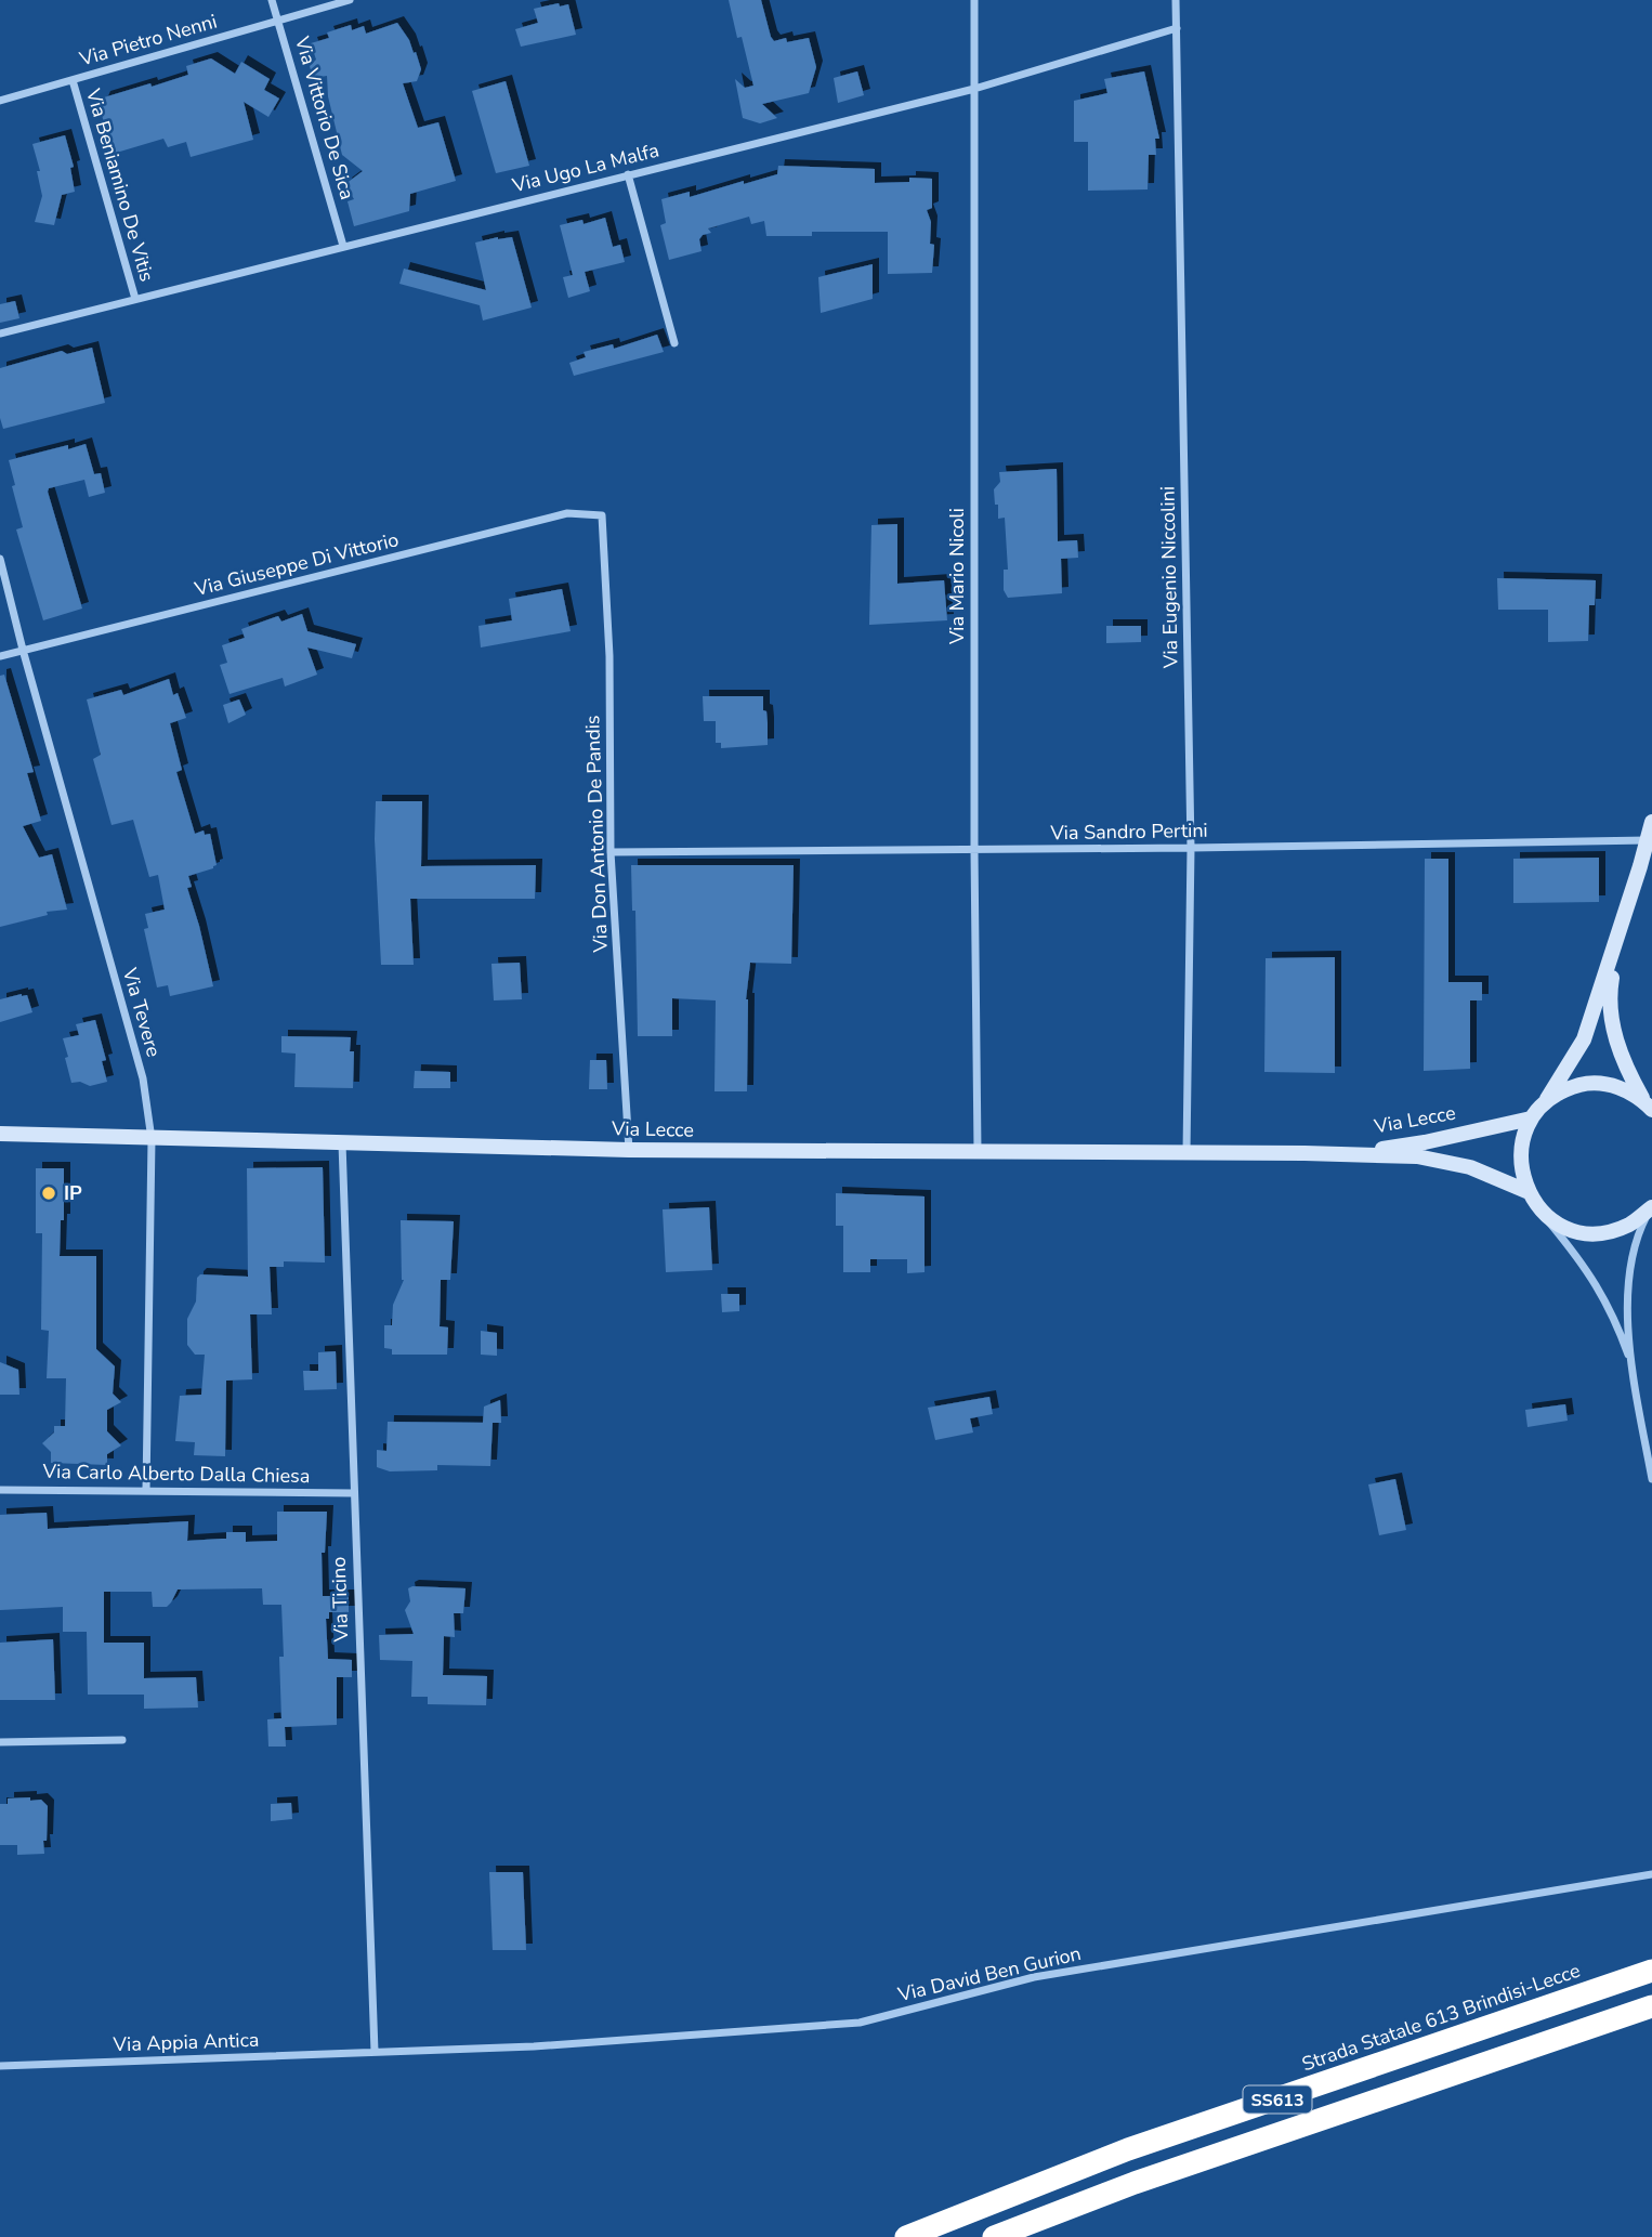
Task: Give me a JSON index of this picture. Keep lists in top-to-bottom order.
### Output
{
  "streets": {
    "highway": ["Strada Statale 613 Brindisi-Lecce", "SS613"],
    "street": [
      "Via Pietro Nenni",
      "Via Vittorio De Sica",
      "Via Ugo La Malfa",
      "Via Beniamino De Vitis",
      "Via Giuseppe Di Vittorio",
      "Via Mario Nicoli",
      "Via Eugenio Niccolini",
      "Via Sandro Pertini",
      "Via Don Antonio De Pandis",
      "Via Tevere",
      "Via Lecce",
      "Via Carlo Alberto Dalla Chiesa",
      "Via Ticino",
      "Via David Ben Gurion",
      "Via Appia Antica"
    ]
  },
  "crossings": [
    ["Via Pietro Nenni", "Via Vittorio De Sica"],
    ["Via Pietro Nenni", "Via Beniamino De Vitis"],
    ["Via Vittorio De Sica", "Via Ugo La Malfa"],
    ["Via Ugo La Malfa", "Via Beniamino De Vitis"],
    ["Via Ugo La Malfa", "Via Mario Nicoli"],
    ["Via Ugo La Malfa", "Via Eugenio Niccolini"],
    ["Via Giuseppe Di Vittorio", "Via Don Antonio De Pandis"],
    ["Via Giuseppe Di Vittorio", "Via Tevere"],
    ["Via Mario Nicoli", "Via Sandro Pertini"],
    ["Via Mario Nicoli", "Via Lecce"],
    ["Via Eugenio Niccolini", "Via Sandro Pertini"],
    ["Via Eugenio Niccolini", "Via Lecce"],
    ["Via Sandro Pertini", "Via Don Antonio De Pandis"],
    ["Via Don Antonio De Pandis", "Via Lecce"],
    ["Via Tevere", "Via Lecce"],
    ["Via Tevere", "Via Carlo Alberto Dalla Chiesa"],
    ["Via Lecce", "Via Ticino"],
    ["Via Carlo Alberto Dalla Chiesa", "Via Ticino"],
    ["Via Ticino", "Via David Ben Gurion"],
    ["Via Ticino", "Via Appia Antica"],
    ["Via David Ben Gurion", "Via Appia Antica"]
  ],
  "places": ["IP"]
}
